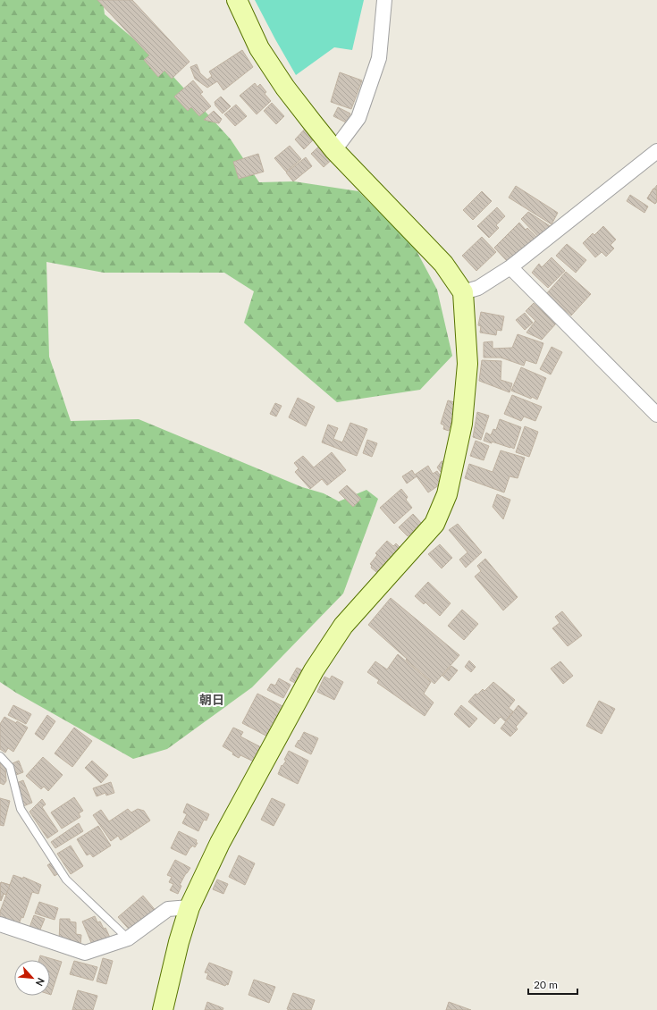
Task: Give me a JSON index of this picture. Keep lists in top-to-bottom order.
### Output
{
  "districts": ["朝日"],
  "scale_bar": "20 m",
  "north": "bottom right"
}
